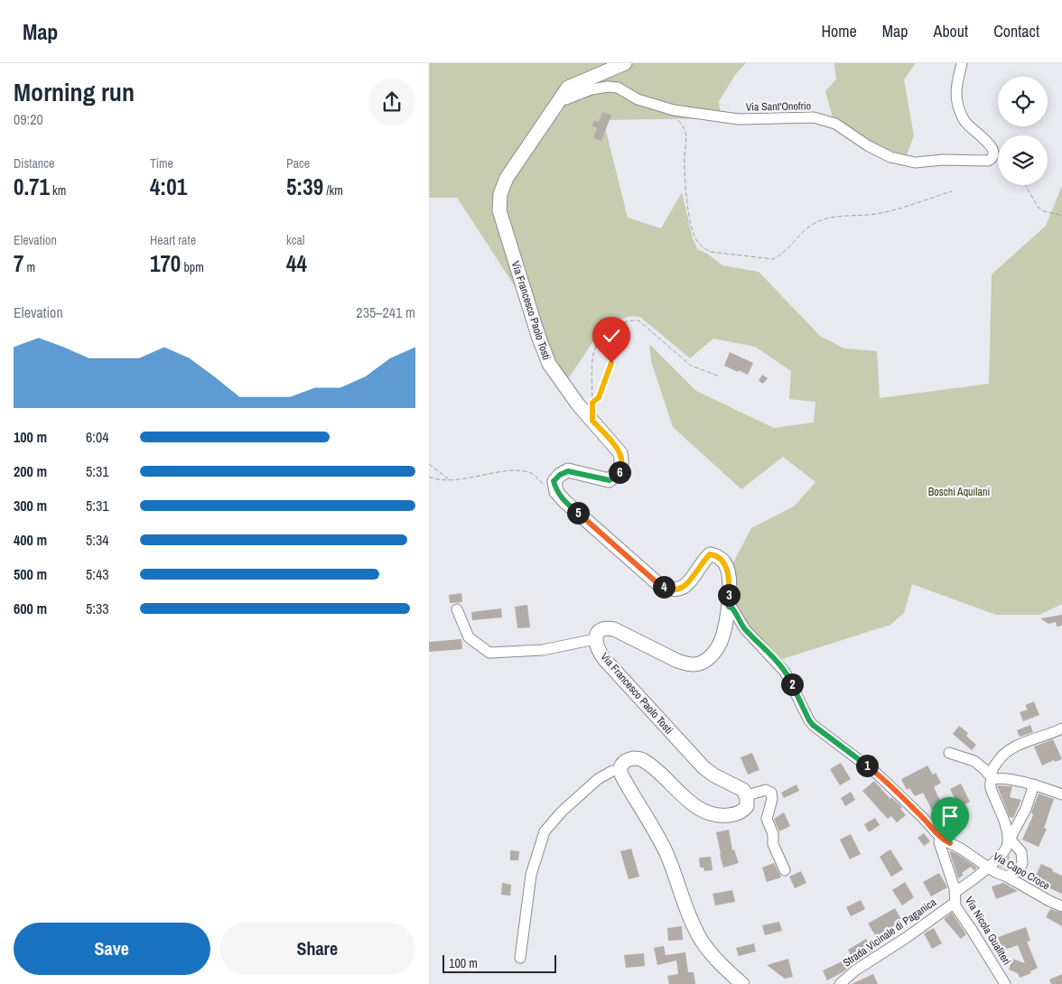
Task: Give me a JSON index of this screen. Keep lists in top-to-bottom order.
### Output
{
  "streets": {
    "main road": ["Via Francesco Paolo Tosti"],
    "street": [
      "Via Sant'Onofrio",
      "Via Capo Croce",
      "Via Nicola Gualiteri",
      "Strada Vicinale di Paganica"
    ]
  },
  "crossings": [
    ["Via Sant'Onofrio", "Via Francesco Paolo Tosti"],
    ["Via Francesco Paolo Tosti", "Via Capo Croce"],
    ["Via Capo Croce", "Via Nicola Gualiteri"],
    ["Via Nicola Gualiteri", "Strada Vicinale di Paganica"]
  ],
  "parks": ["Boschi Aquilani"],
  "scale_bar": "100 m",
  "page": {
    "header": "Map",
    "nav": [
      "Home",
      "Map",
      "About",
      "Contact"
    ],
    "heading": ["Morning run", "09:20"],
    "stats": [
      ["Distance", "0.71 km"],
      ["Time", "4:01"],
      ["Pace", "5:39 /km"],
      ["Elevation", "7 m"],
      ["Heart rate", "170 bpm"],
      ["kcal", "44"]
    ],
    "chart": ["Elevation", "235–241 m"],
    "list": [
      {
        "name": "100 m",
        "note": "6:04"
      },
      {
        "name": "200 m",
        "note": "5:31"
      },
      {
        "name": "300 m",
        "note": "5:31"
      },
      {
        "name": "400 m",
        "note": "5:34"
      },
      {
        "name": "500 m",
        "note": "5:43"
      },
      {
        "name": "600 m",
        "note": "5:33"
      }
    ],
    "pins": [
      "6",
      "5",
      "4",
      "3",
      "2",
      "1"
    ],
    "buttons": ["Save", "Share"],
    "scale": "100 m"
  }
}
